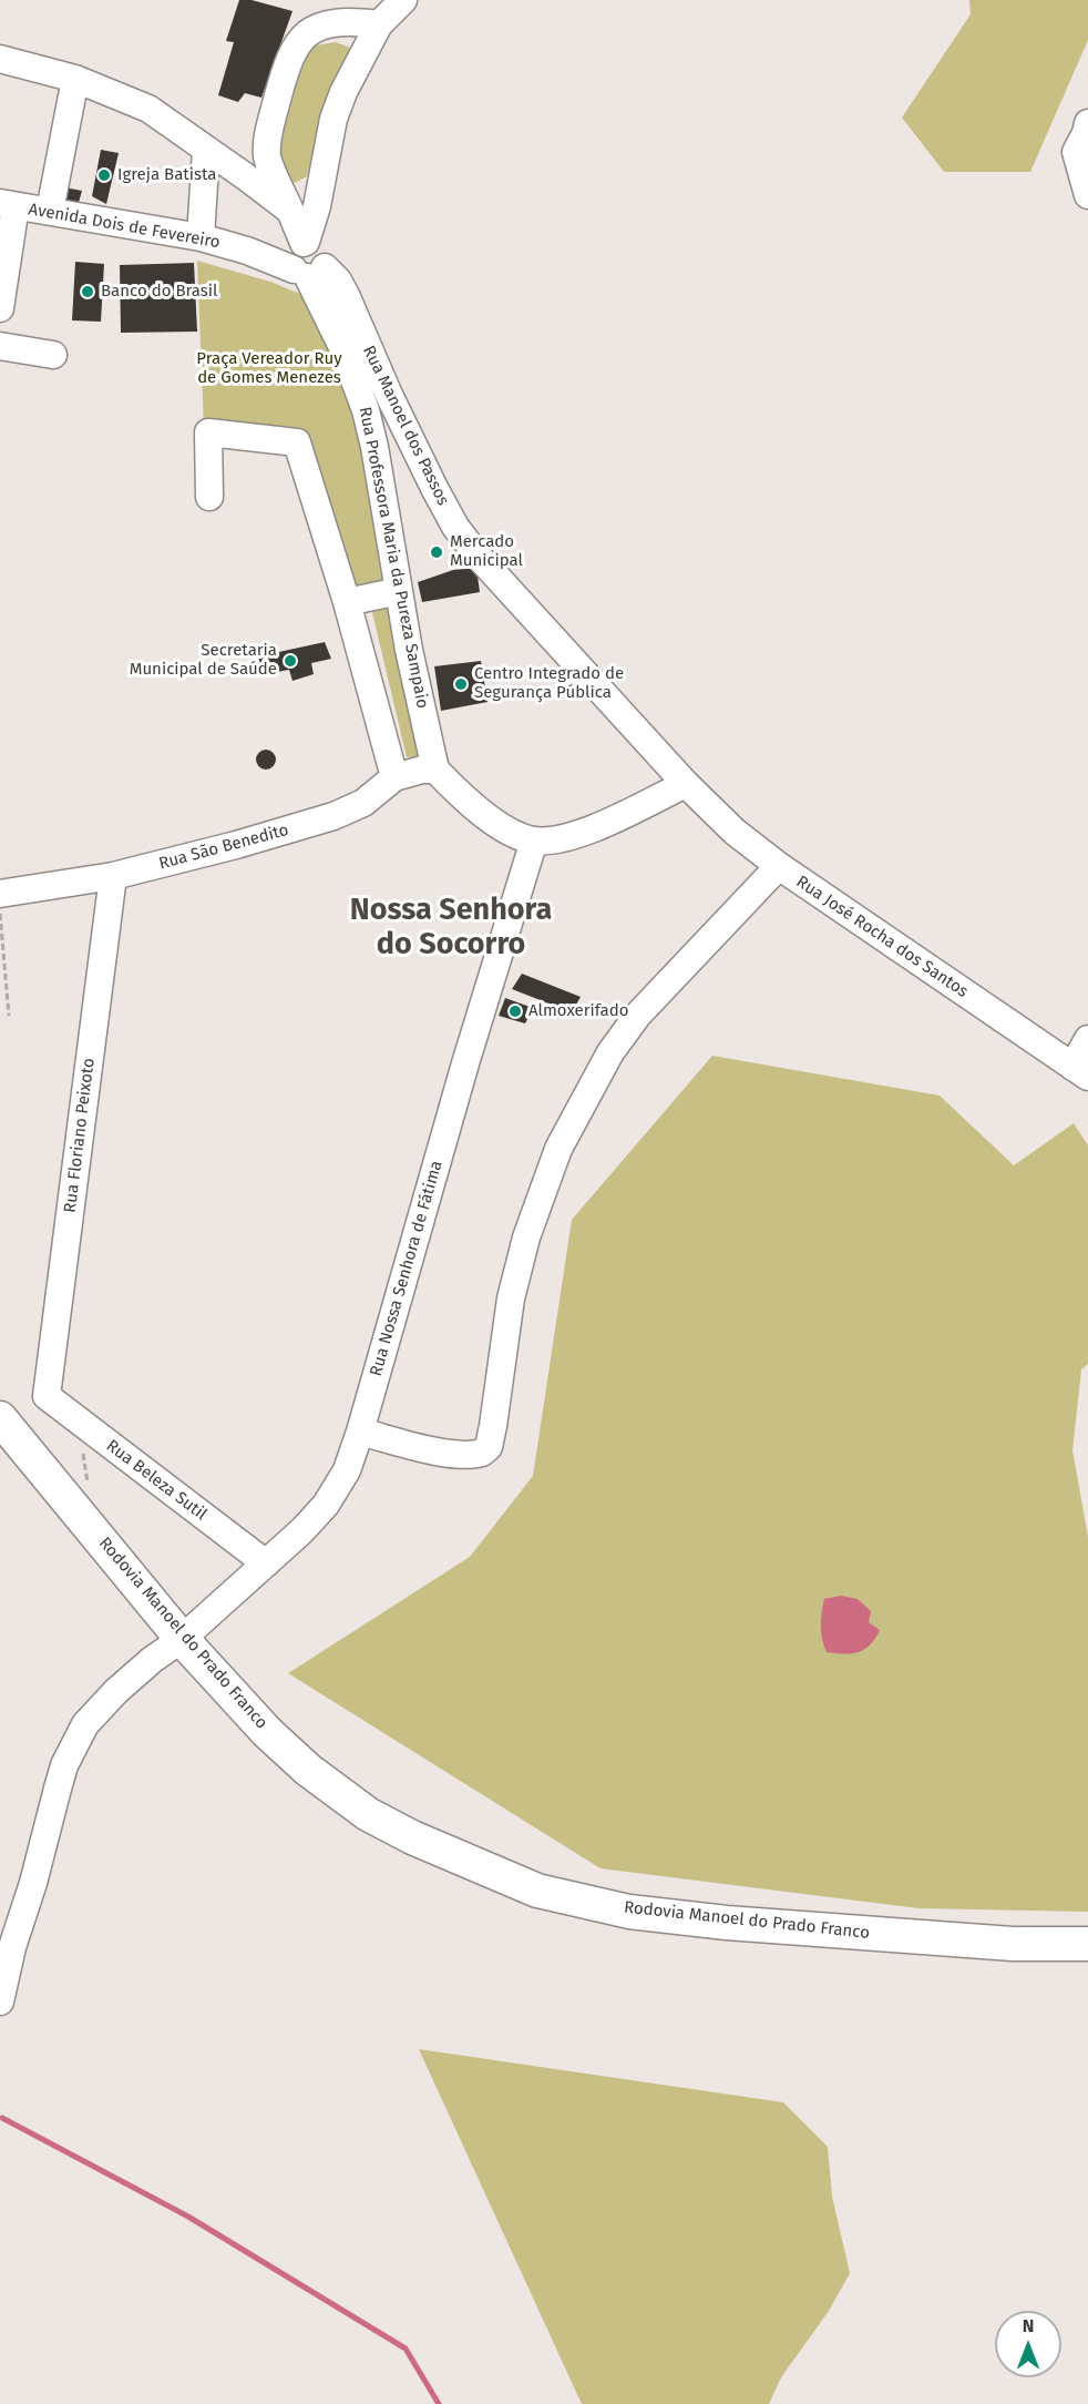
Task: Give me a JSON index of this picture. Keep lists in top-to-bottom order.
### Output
{
  "streets": {
    "main road": ["Rodovia Manoel do Prado Franco"],
    "street": [
      "Avenida Dois de Fevereiro",
      "Rua Manoel dos Passos",
      "Rua Professora Maria da Pureza Sampaio",
      "Rua São Benedito",
      "Rua José Rocha dos Santos",
      "Rua Floriano Peixoto",
      "Rua Nossa Senhora de Fátima",
      "Rua Beleza Sutil"
    ]
  },
  "crossings": [
    ["Avenida Dois de Fevereiro", "Rua Manoel dos Passos"],
    ["Avenida Dois de Fevereiro", "Rua Professora Maria da Pureza Sampaio"],
    ["Rua Manoel dos Passos", "Rua Professora Maria da Pureza Sampaio"],
    ["Rua Manoel dos Passos", "Rua José Rocha dos Santos"],
    ["Rua Professora Maria da Pureza Sampaio", "Rua São Benedito"],
    ["Rua São Benedito", "Rua Floriano Peixoto"],
    ["Rua Floriano Peixoto", "Rua Beleza Sutil"],
    ["Rua Nossa Senhora de Fátima", "Rua Beleza Sutil"],
    ["Rua Nossa Senhora de Fátima", "Rodovia Manoel do Prado Franco"]
  ],
  "districts": ["Nossa Senhora do Socorro"],
  "parks": ["Praça Vereador Ruy de Gomes Menezes"],
  "places": [
    "Igreja Batista",
    "Banco do Brasil",
    "Mercado Municipal",
    "Secretaria Municipal de Saúde",
    "Centro Integrado de Segurança Pública",
    "Almoxerifado"
  ],
  "north": "top"
}
